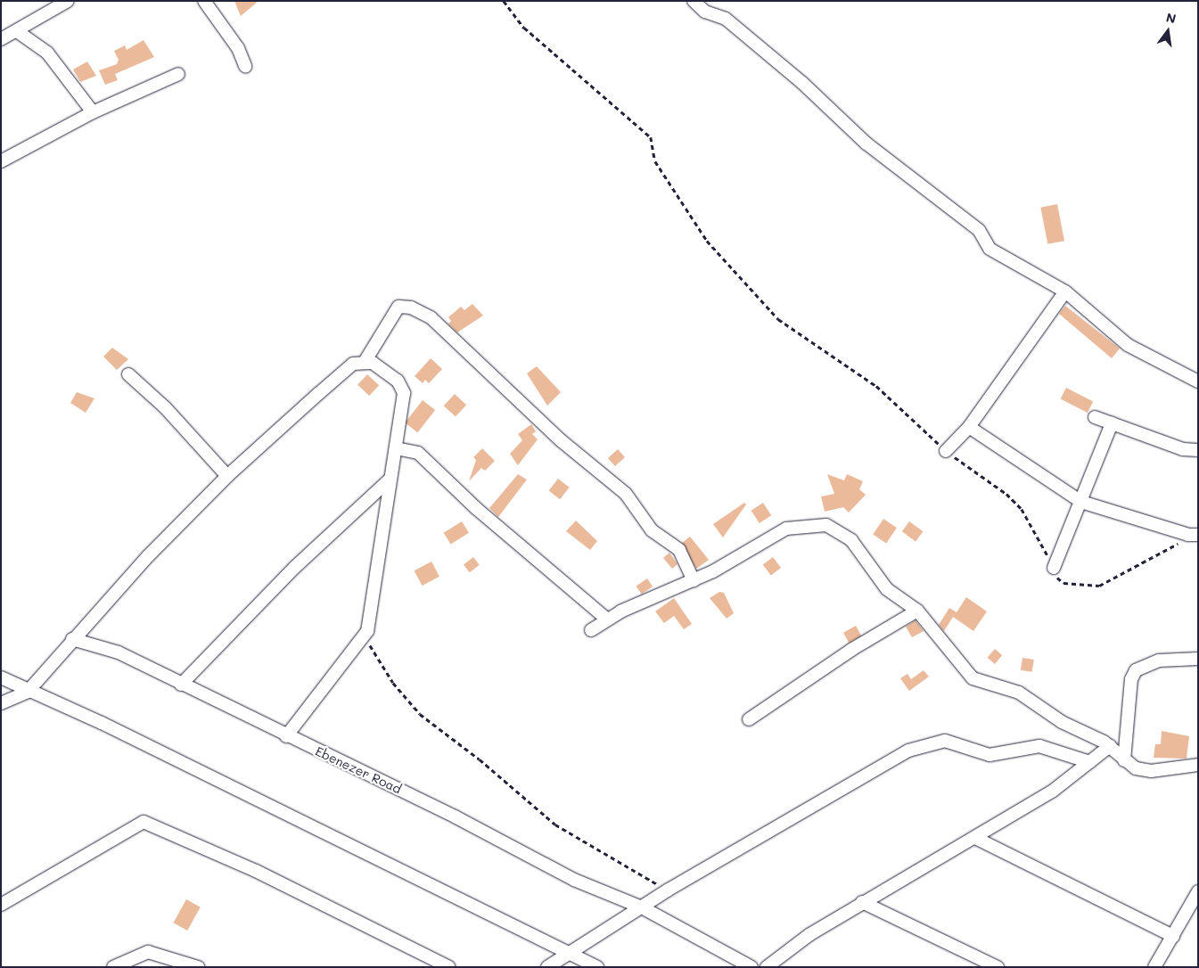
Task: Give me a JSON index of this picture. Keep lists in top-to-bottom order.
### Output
{
  "streets": {
    "street": ["Ebenezer Road"]
  },
  "north": "top"
}
